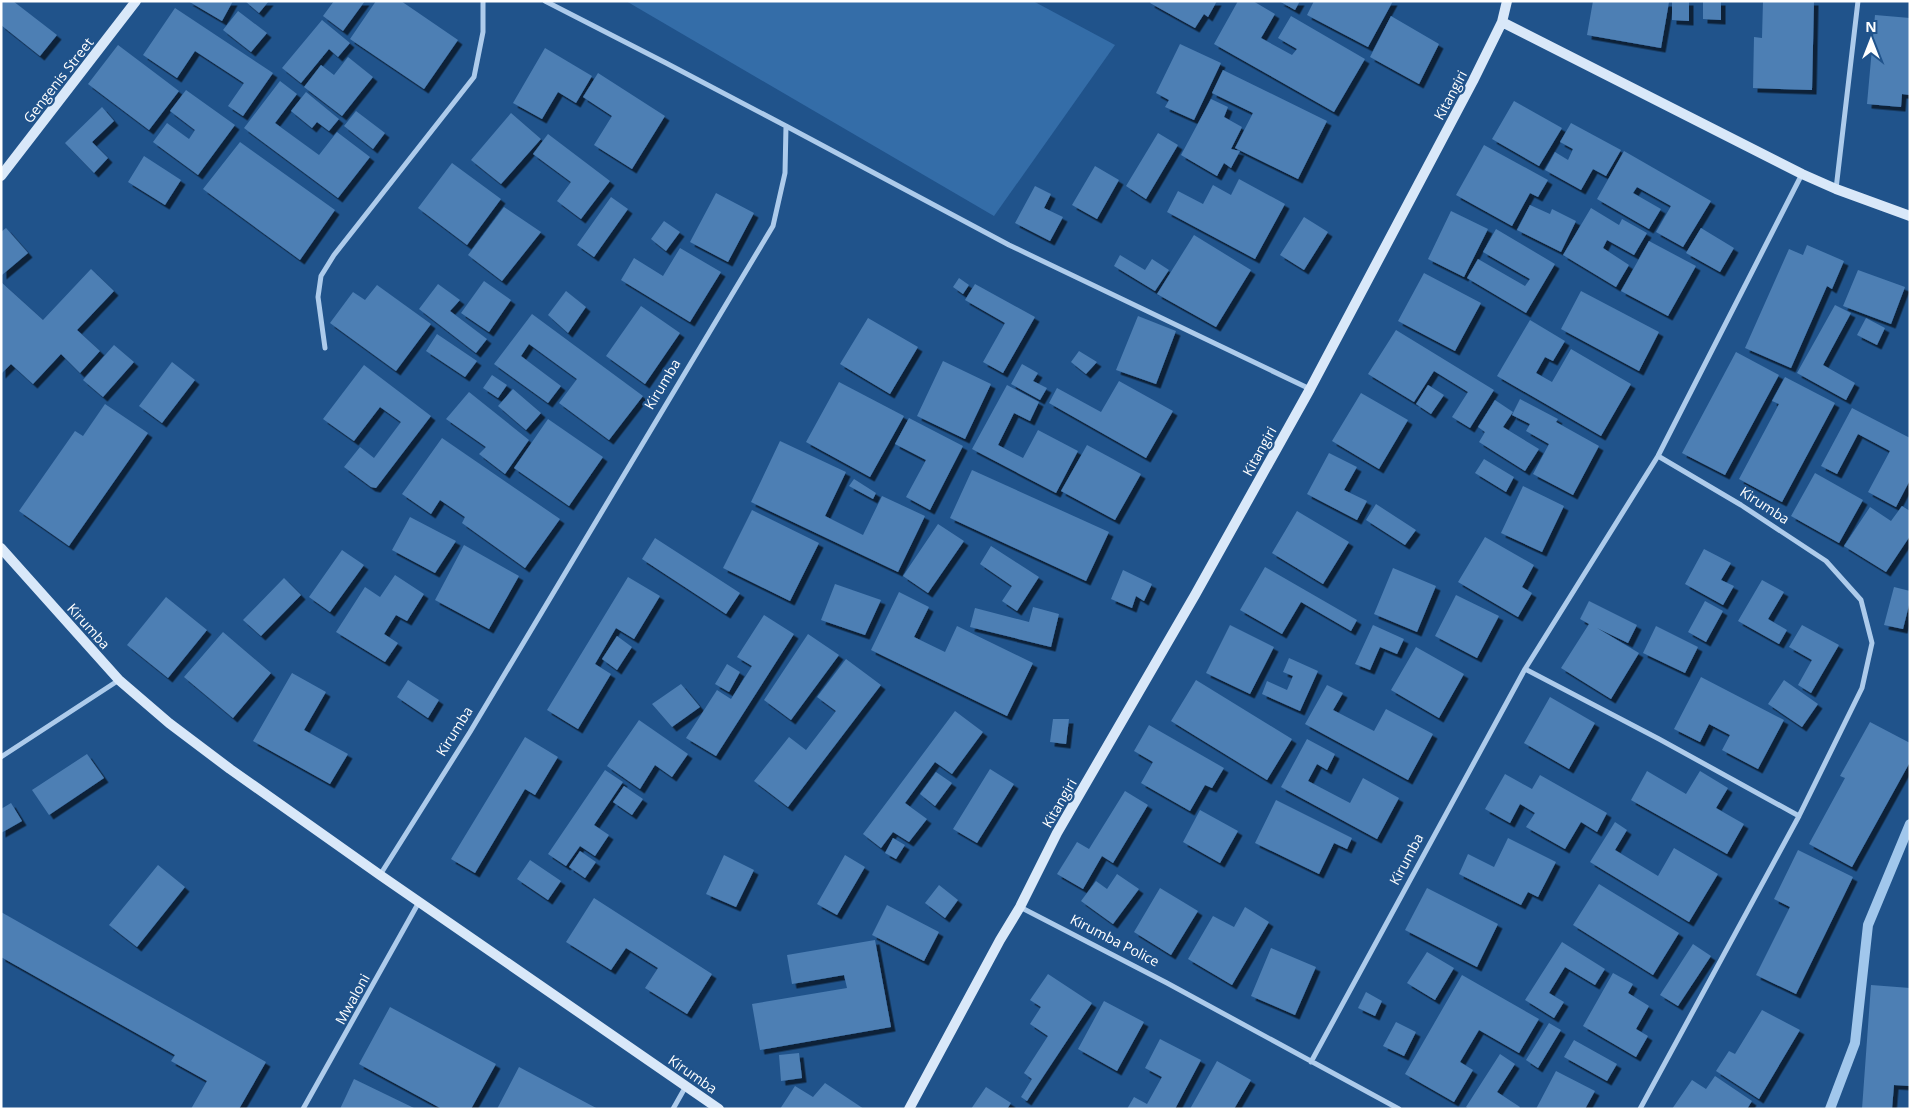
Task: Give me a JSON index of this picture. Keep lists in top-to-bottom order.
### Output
{
  "streets": {
    "street": [
      "Gengenis Street",
      "Kitangiri",
      "Kirumba",
      "Kirumba Police",
      "Mwaloni"
    ]
  },
  "crossings": [
    ["Kitangiri", "Kirumba Police"],
    ["Kirumba", "Kirumba Police"],
    ["Kirumba", "Mwaloni"]
  ],
  "north": "top"
}
